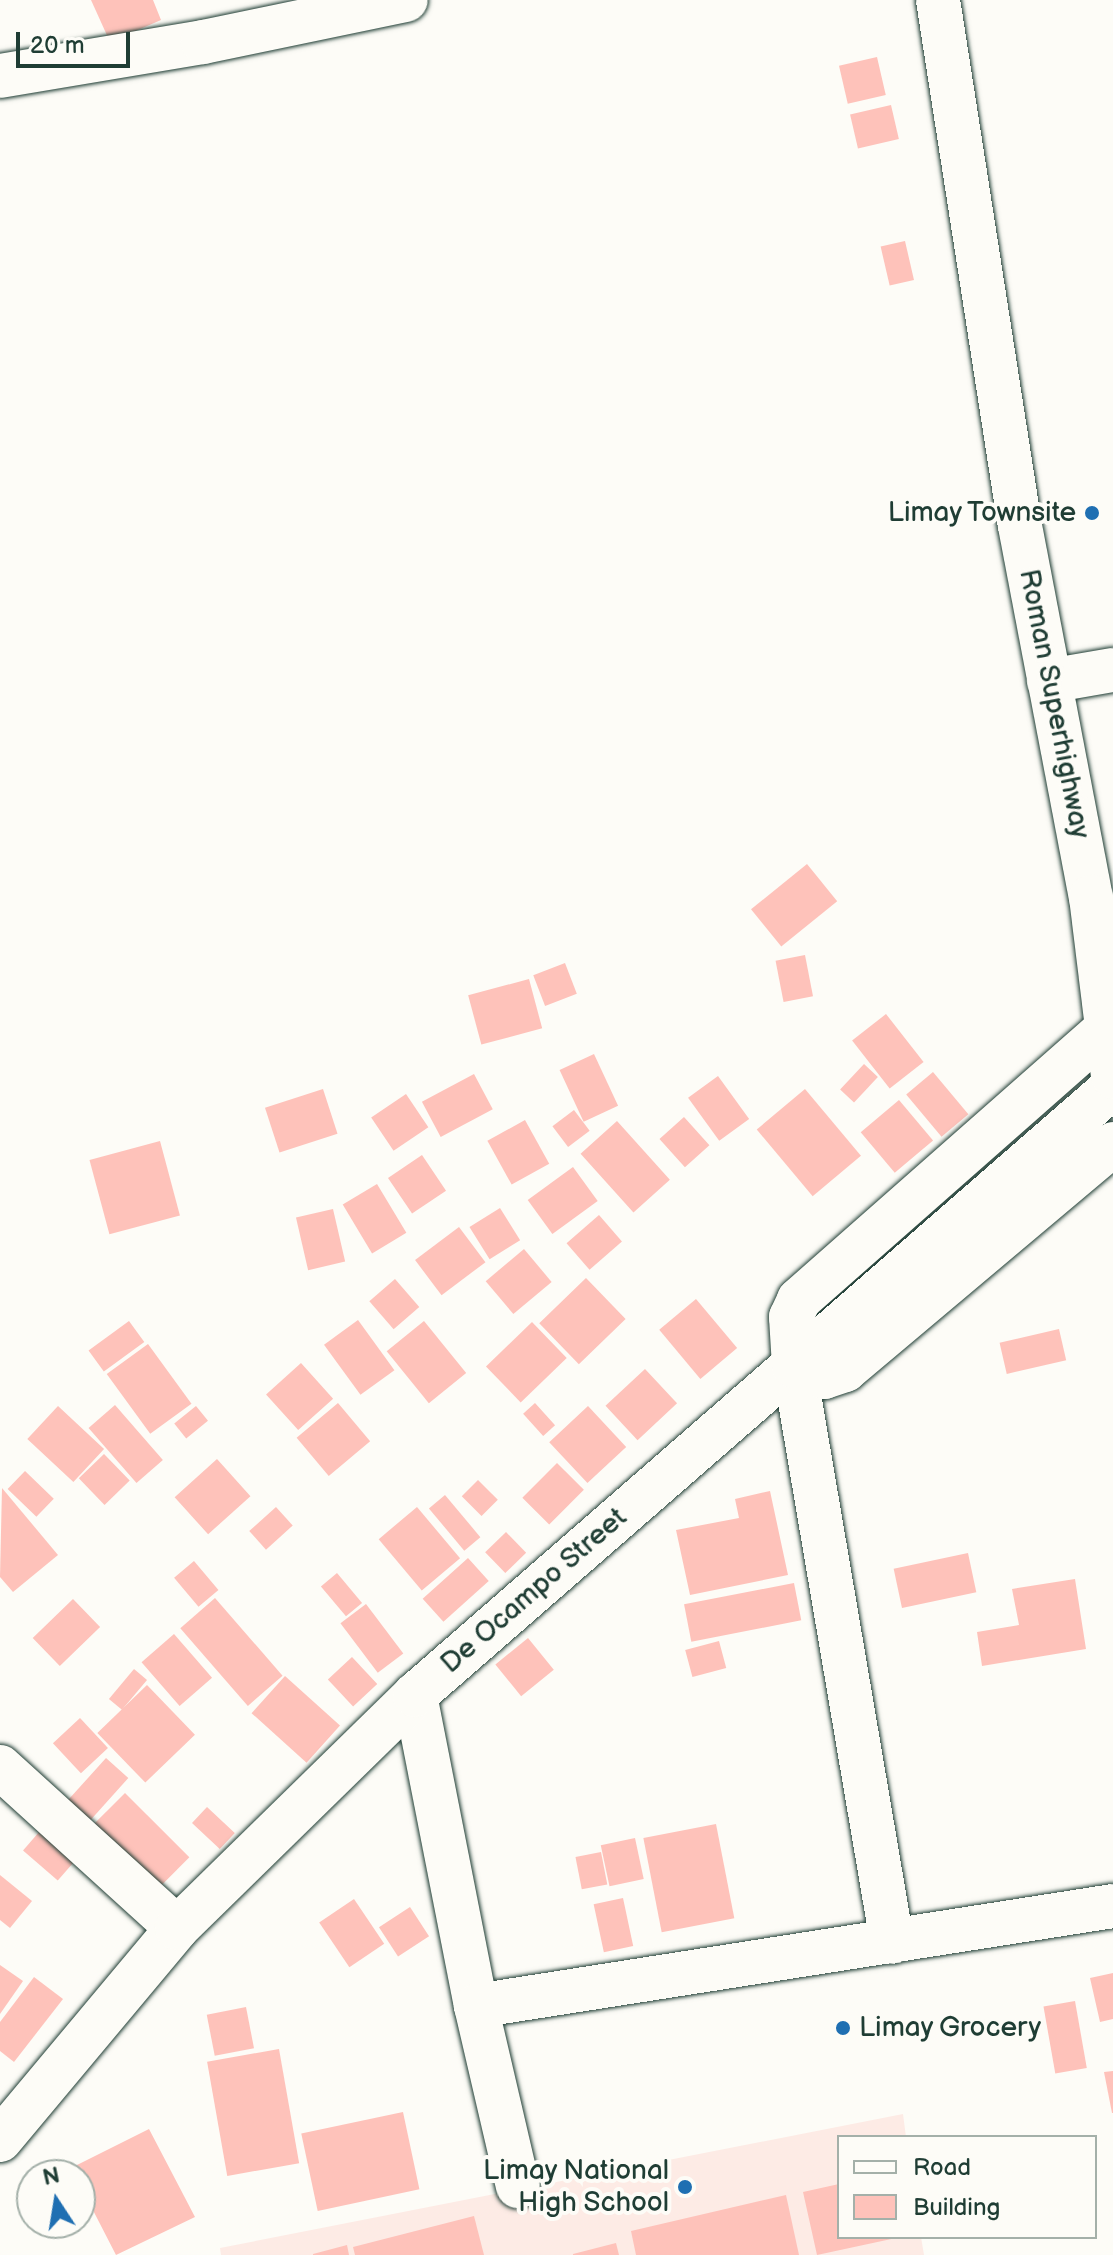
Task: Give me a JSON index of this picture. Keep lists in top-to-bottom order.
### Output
{
  "streets": {
    "street": ["Roman Superhighway", "De Ocampo Street"]
  },
  "places": ["Limay Townsite", "Limay Grocery", "Limay National High School"],
  "legend": ["Road", "Building"],
  "scale_bar": "20 m",
  "north": "top"
}
